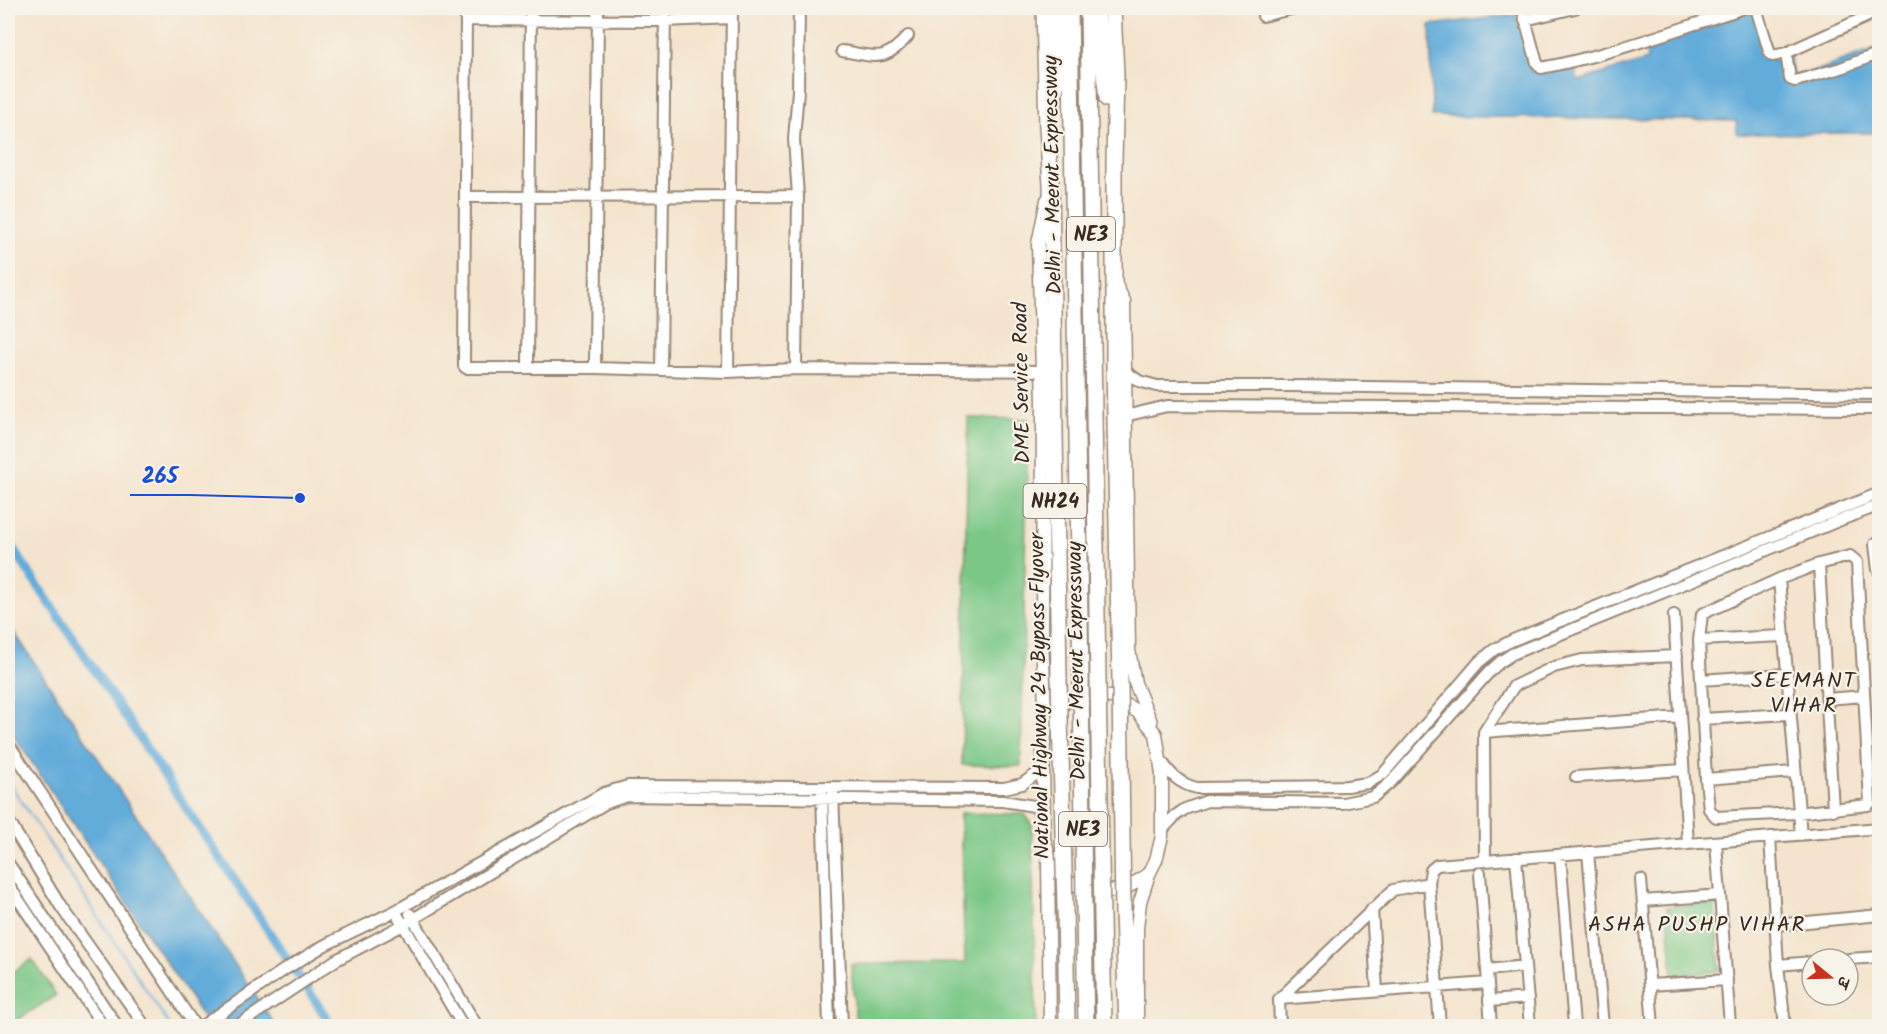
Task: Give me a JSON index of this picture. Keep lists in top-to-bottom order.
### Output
{
  "streets": {
    "highway": [
      "Delhi - Meerut Expressway",
      "NE3",
      "NH24",
      "National Highway 24 Bypass Flyover"
    ],
    "main road": ["DME Service Road"]
  },
  "crossings": [
    ["DME Service Road", "NH24"],
    ["DME Service Road", "National Highway 24 Bypass Flyover"],
    ["NH24", "National Highway 24 Bypass Flyover"]
  ],
  "districts": ["SEEMANT VIHAR", "ASHA PUSHP VIHAR"],
  "places": ["265"],
  "north": "right"
}
